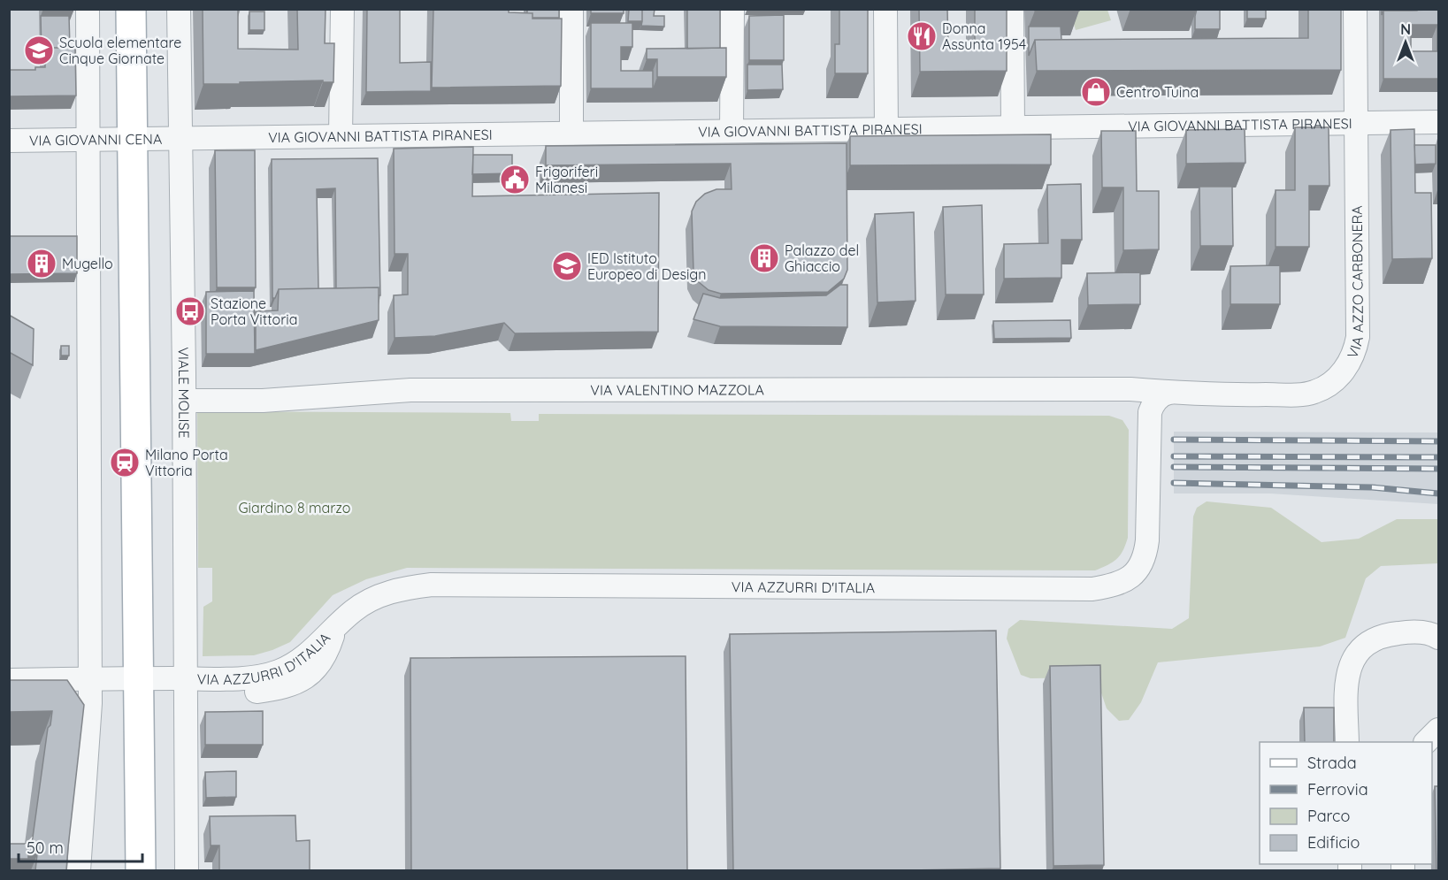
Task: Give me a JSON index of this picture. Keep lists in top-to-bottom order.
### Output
{
  "streets": {
    "street": [
      "VIA GIOVANNI BATTISTA PIRANESI",
      "VIA GIOVANNI CENA",
      "VIA AZZO CARBONERA",
      "VIA VALENTINO MAZZOLA",
      "VIALE MOLISE",
      "VIA AZZURRI D'ITALIA"
    ]
  },
  "crossings": [
    ["VIA GIOVANNI BATTISTA PIRANESI", "VIA GIOVANNI CENA"],
    ["VIA GIOVANNI BATTISTA PIRANESI", "VIA AZZO CARBONERA"],
    ["VIA GIOVANNI BATTISTA PIRANESI", "VIALE MOLISE"],
    ["VIA GIOVANNI CENA", "VIALE MOLISE"],
    ["VIA AZZO CARBONERA", "VIA VALENTINO MAZZOLA"],
    ["VIA AZZO CARBONERA", "VIA AZZURRI D'ITALIA"],
    ["VIA VALENTINO MAZZOLA", "VIALE MOLISE"],
    ["VIA VALENTINO MAZZOLA", "VIA AZZURRI D'ITALIA"],
    ["VIALE MOLISE", "VIA AZZURRI D'ITALIA"]
  ],
  "parks": ["Giardino 8 marzo"],
  "places": {
    "restaurant": ["Donna Assunta 1954"],
    "school or university": ["Scuola elementare Cinque Giornate", "IED Istituto Europeo di Design"],
    "shop": ["Centro Tuina"],
    "public building": ["Frigoriferi Milanesi"],
    "building": ["Palazzo del Ghiaccio", "Mugello"],
    "bus stop": ["Stazione Porta Vittoria"],
    "station": ["Milano Porta Vittoria"]
  },
  "legend": [
    "Strada",
    "Ferrovia",
    "Parco",
    "Edificio"
  ],
  "scale_bar": "50 m",
  "north": "top"
}
